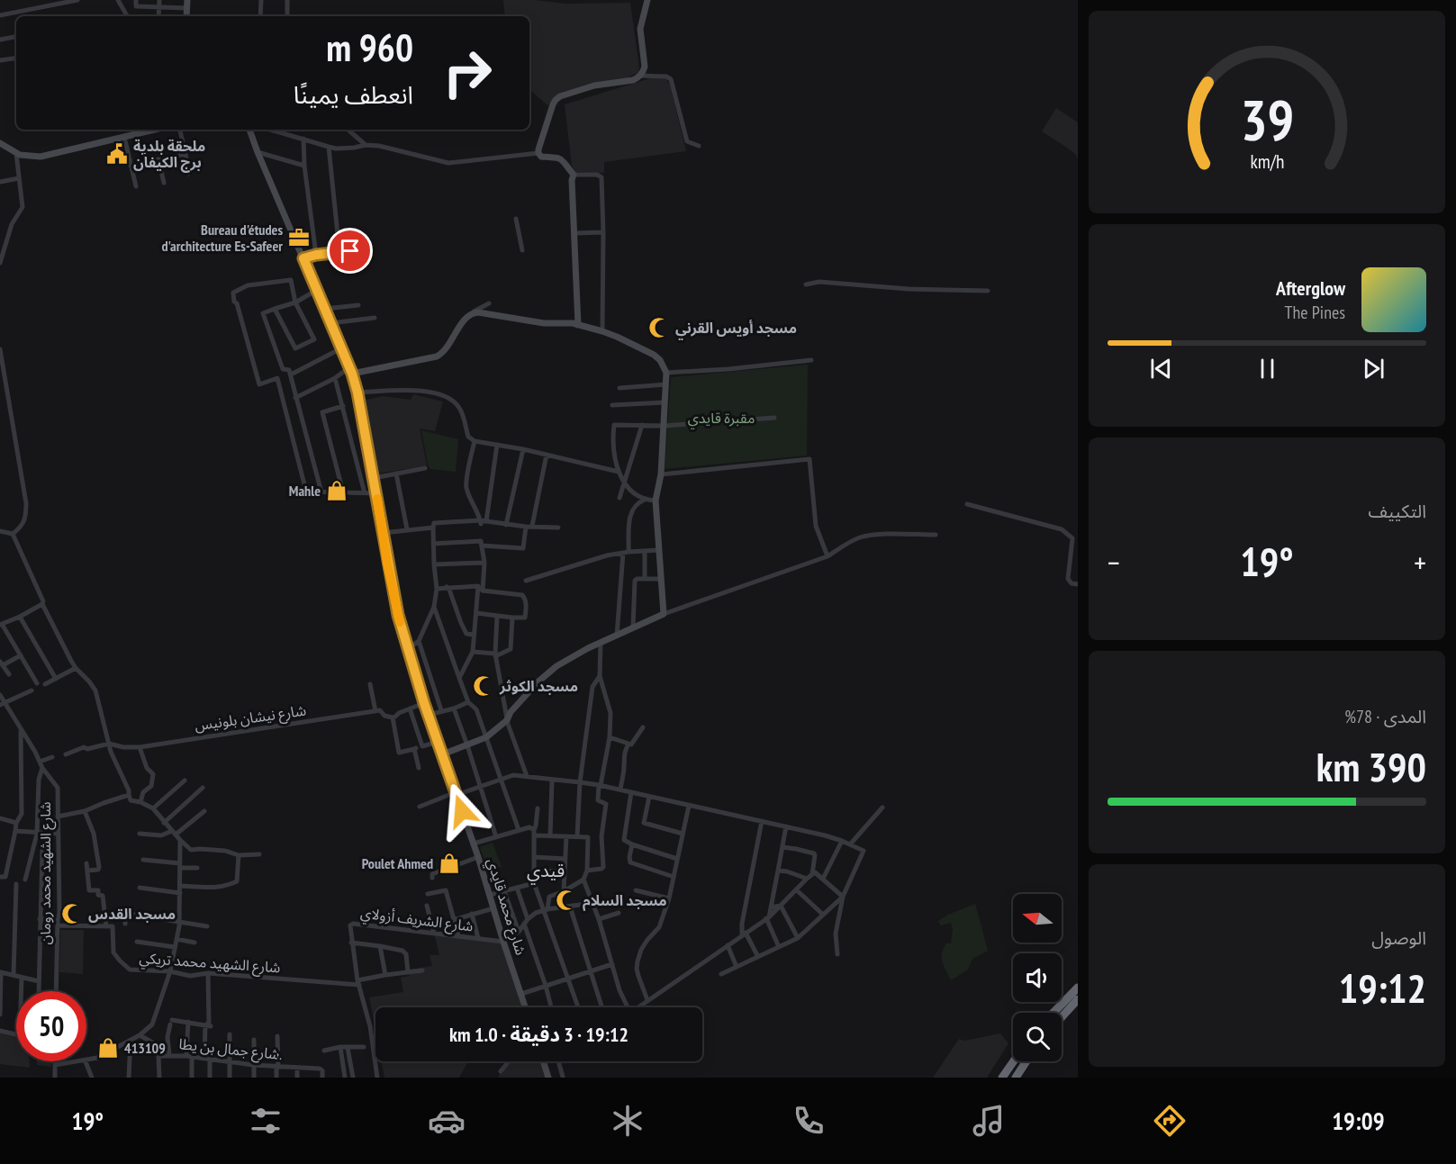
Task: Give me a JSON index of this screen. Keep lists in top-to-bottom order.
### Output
{
  "streets": {
    "main road": ["شارع محمد قايدي"],
    "street": [
      "شارع نيشان بلونيس",
      "شارع الشهيد محمد رومان",
      "شارع الشريف أزولاي",
      "شارع الشهيد محمد تريكي",
      "شارع جمال بن يطا."
    ]
  },
  "crossings": [
    ["شارع محمد قايدي", "شارع الشريف أزولاي"]
  ],
  "districts": ["قيدي"],
  "parks": ["مقبرة قايدي"],
  "places": {
    "public building": ["ملحقة بلدية برج الكيفان"],
    "office": ["Bureau d'études d'architecture Es-Safeer"],
    "mosque": [
      "مسجد أويس القرني",
      "مسجد الكوثر",
      "مسجد السلام",
      "مسجد القدس"
    ],
    "shop": ["Mahle", "Poulet Ahmed", "413109"]
  },
  "north": "left",
  "page": {
    "turn": ["960 m", "انعطف يمينًا"],
    "song": ["Afterglow", "The Pines"],
    "tile": [
      "التكييف",
      ["المدى · 78%", "390 km"],
      ["الوصول", "19:12"]
    ],
    "heat": ["−", "19°", "+"],
    "limit": "50",
    "trip": "19:12 · 3 دقيقة · 1.0 km",
    "tabs": ["19:09", "19°"],
    "gauge": ["39", "km/h"]
  }
}
